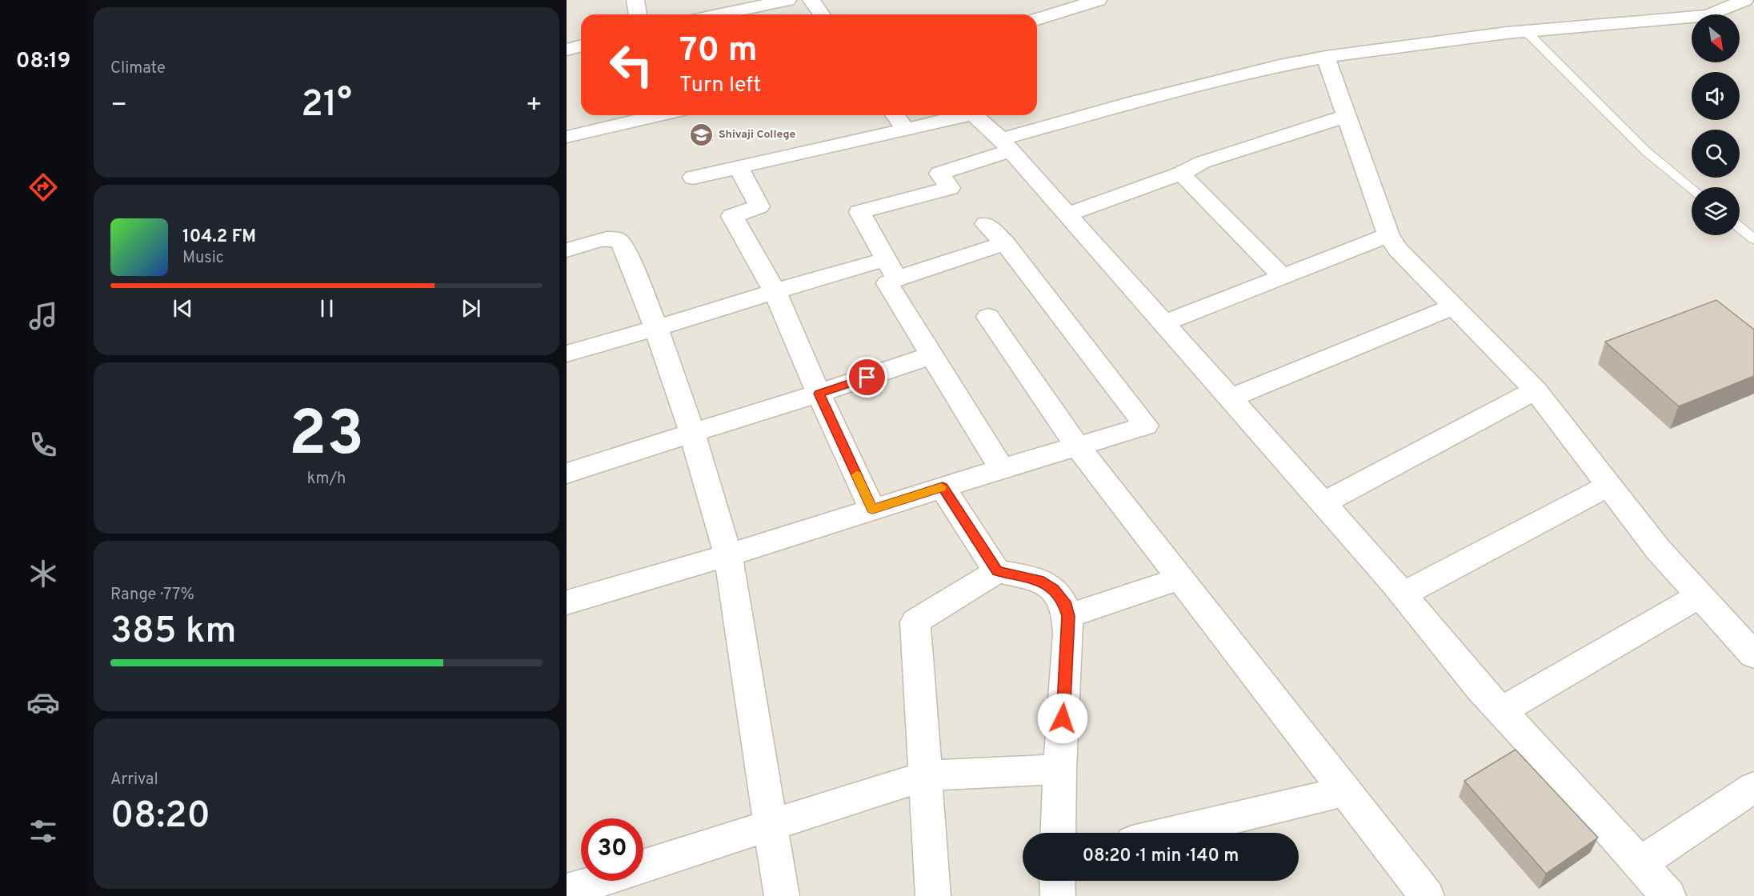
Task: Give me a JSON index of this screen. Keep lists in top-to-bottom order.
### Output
{
  "places": {
    "school or university": ["Shivaji College"]
  },
  "north": "bottom right",
  "page": {
    "tabs": "08:19",
    "tile": [
      "Climate",
      ["23", "km/h"],
      ["Range · 77%", "385 km"],
      ["Arrival", "08:20"]
    ],
    "turn": ["70 m", "Turn left"],
    "heat": ["−", "21°", "+"],
    "song": ["104.2 FM", "Music"],
    "limit": "30",
    "trip": "08:20 · 1 min · 140 m"
  }
}
